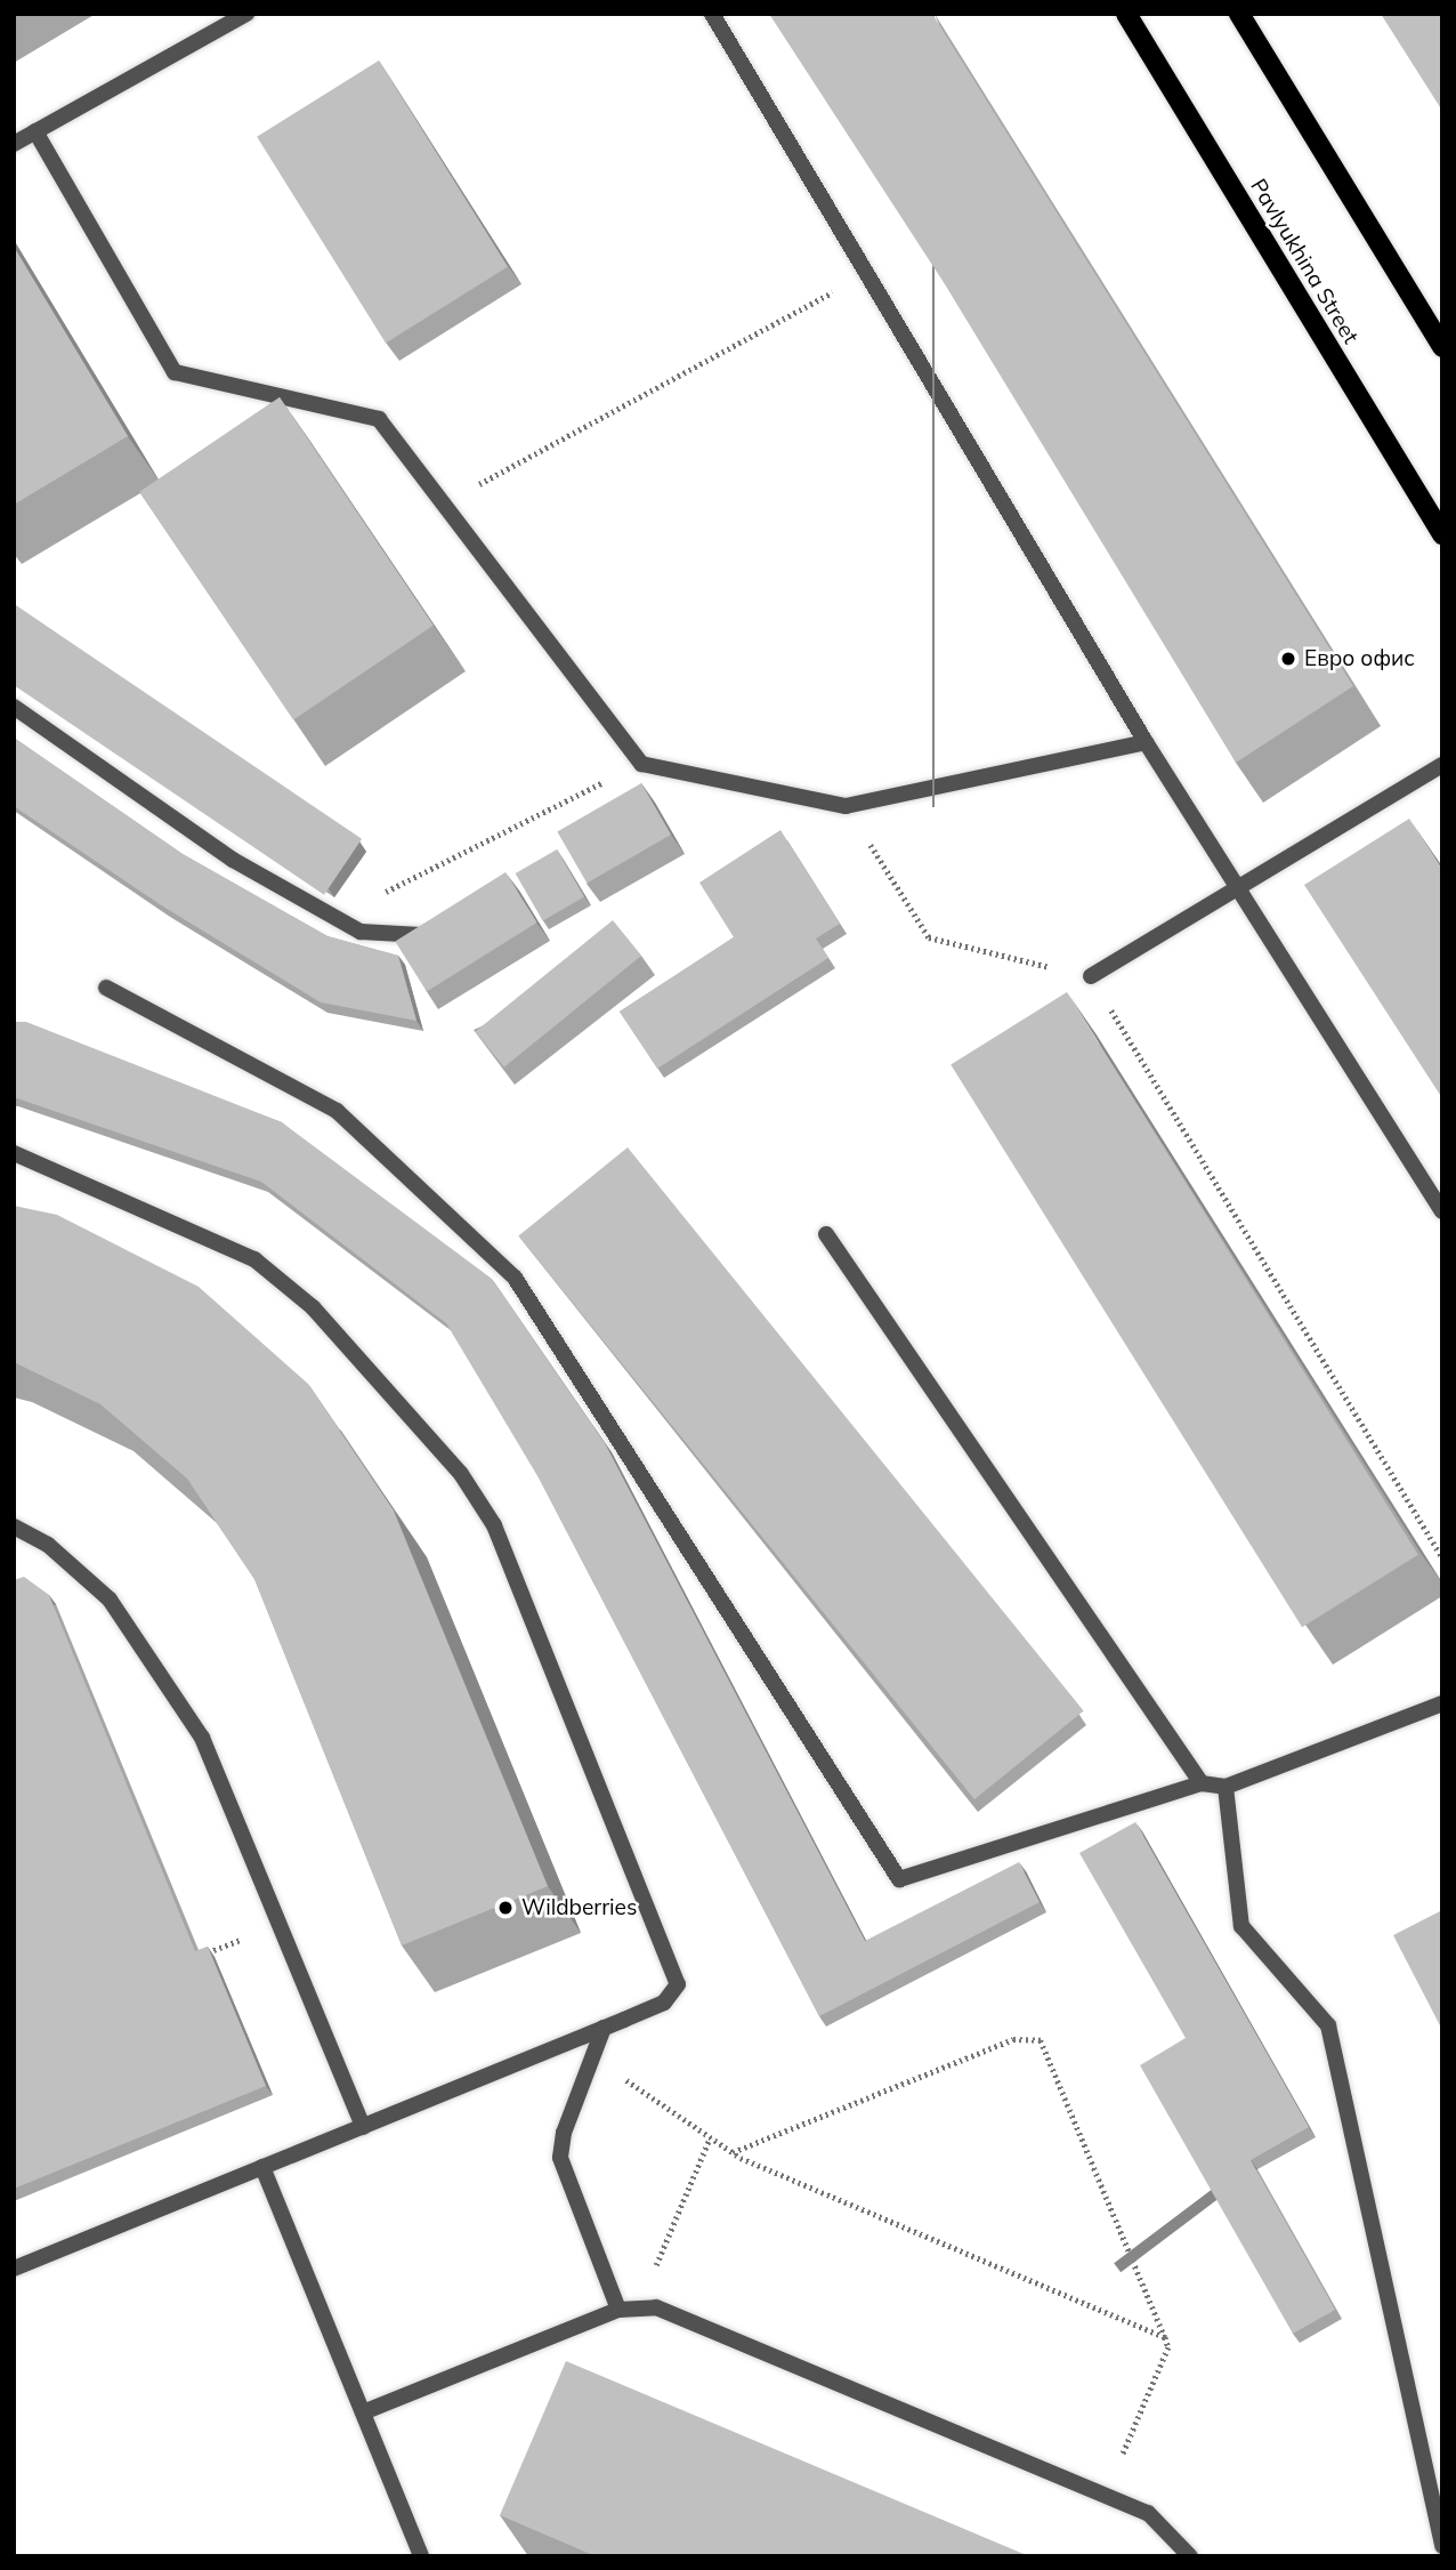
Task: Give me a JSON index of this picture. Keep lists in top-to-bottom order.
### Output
{
  "streets": {
    "main road": ["Pavlyukhina Street"]
  },
  "places": ["Евро офис", "Wildberries"]
}
